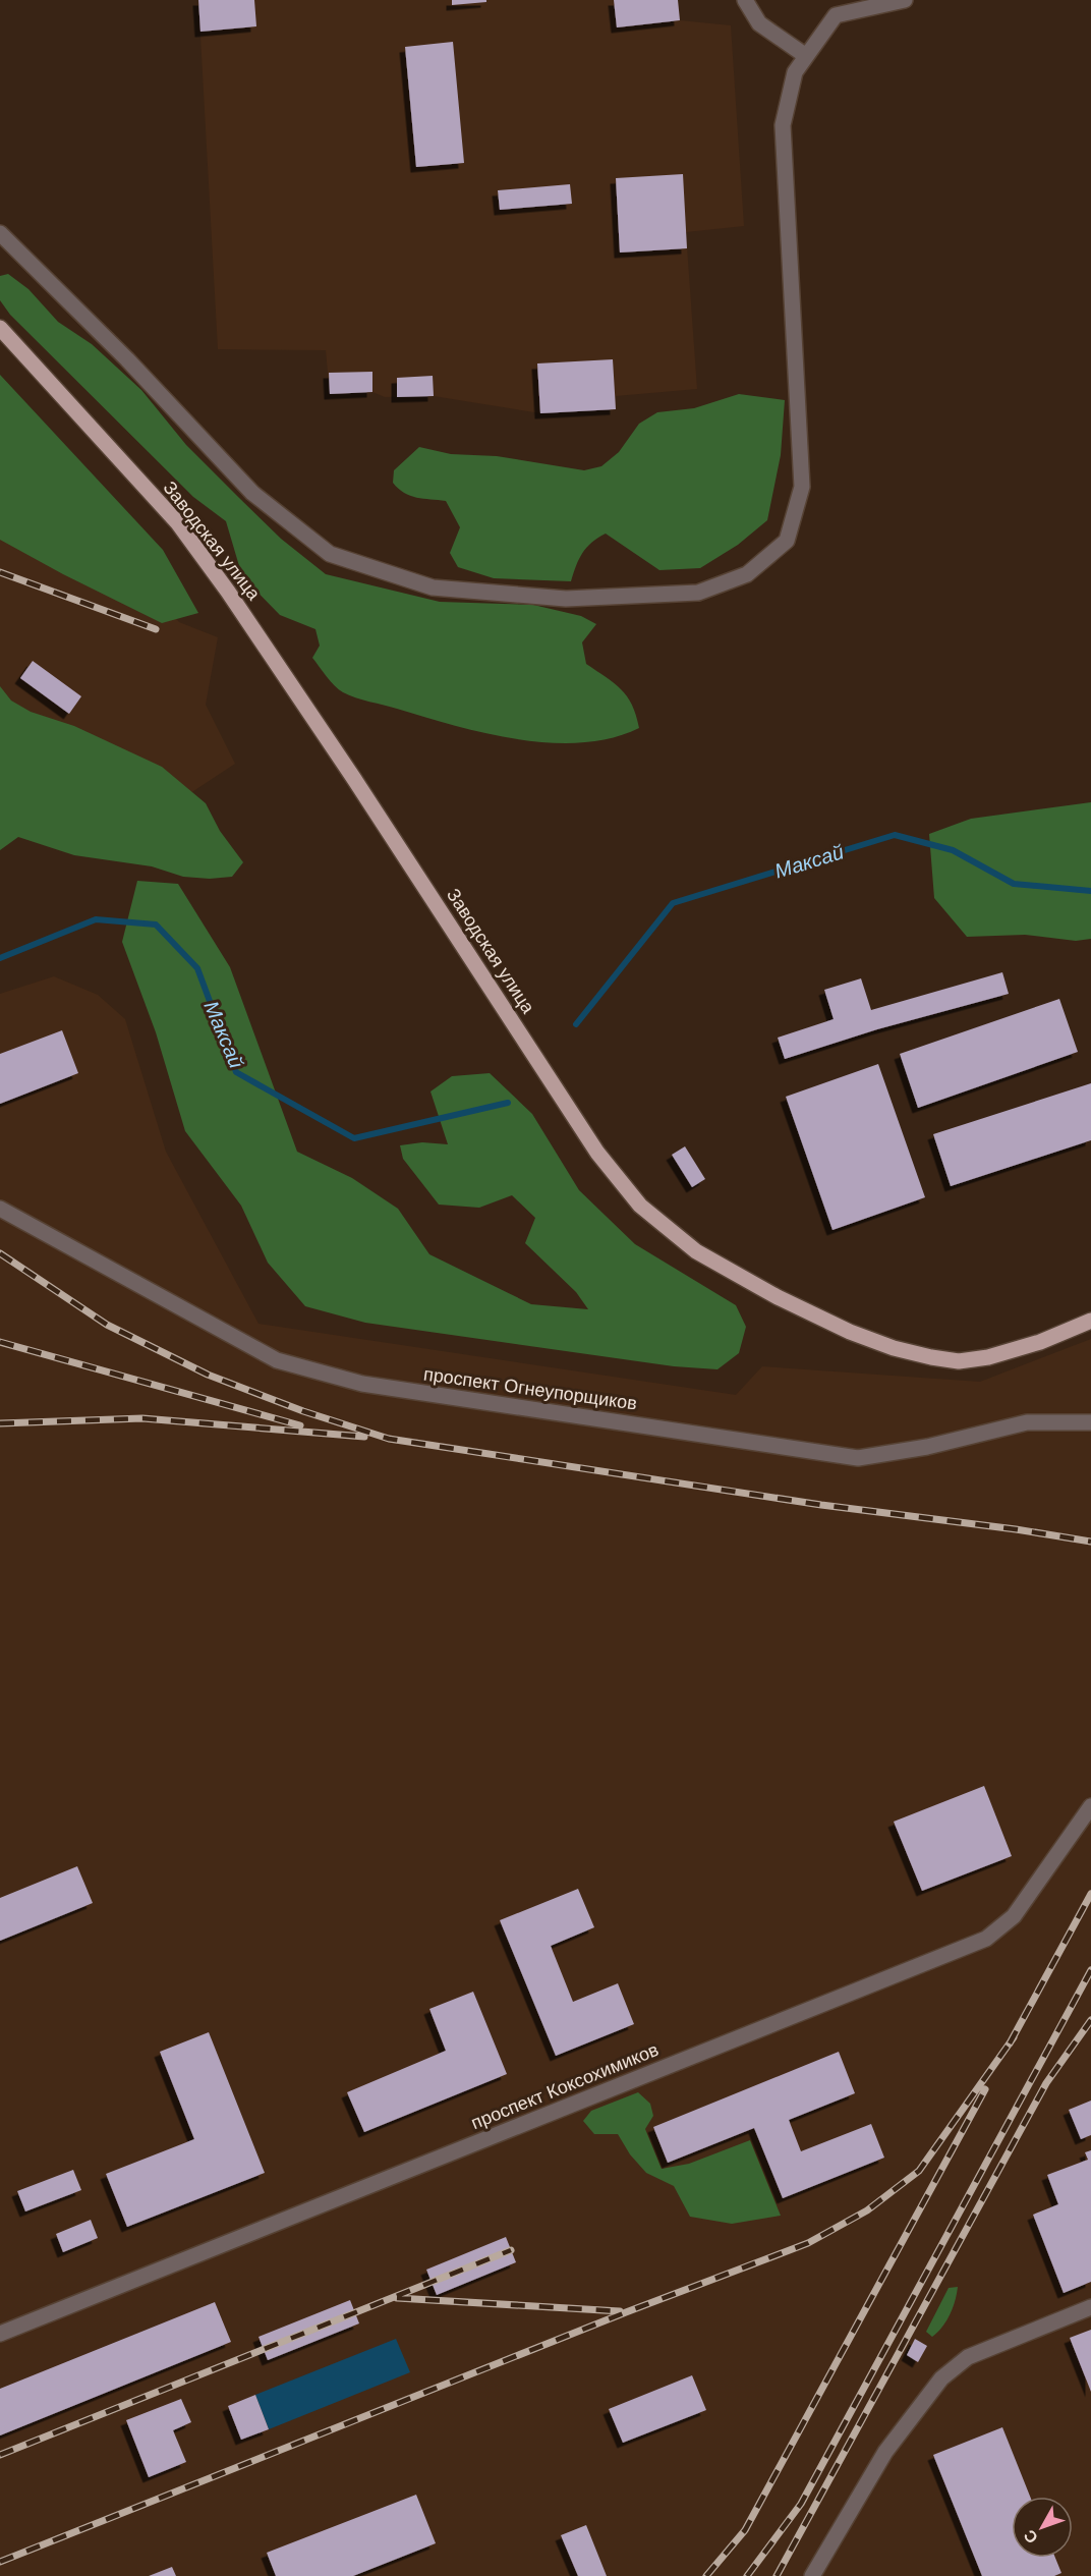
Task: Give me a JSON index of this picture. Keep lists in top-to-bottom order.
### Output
{
  "streets": {
    "main road": ["Заводская улица"],
    "street": ["проспект Огнеупорщиков", "проспект Коксохимиков"]
  },
  "water": ["Максай"],
  "north": "bottom left"
}
